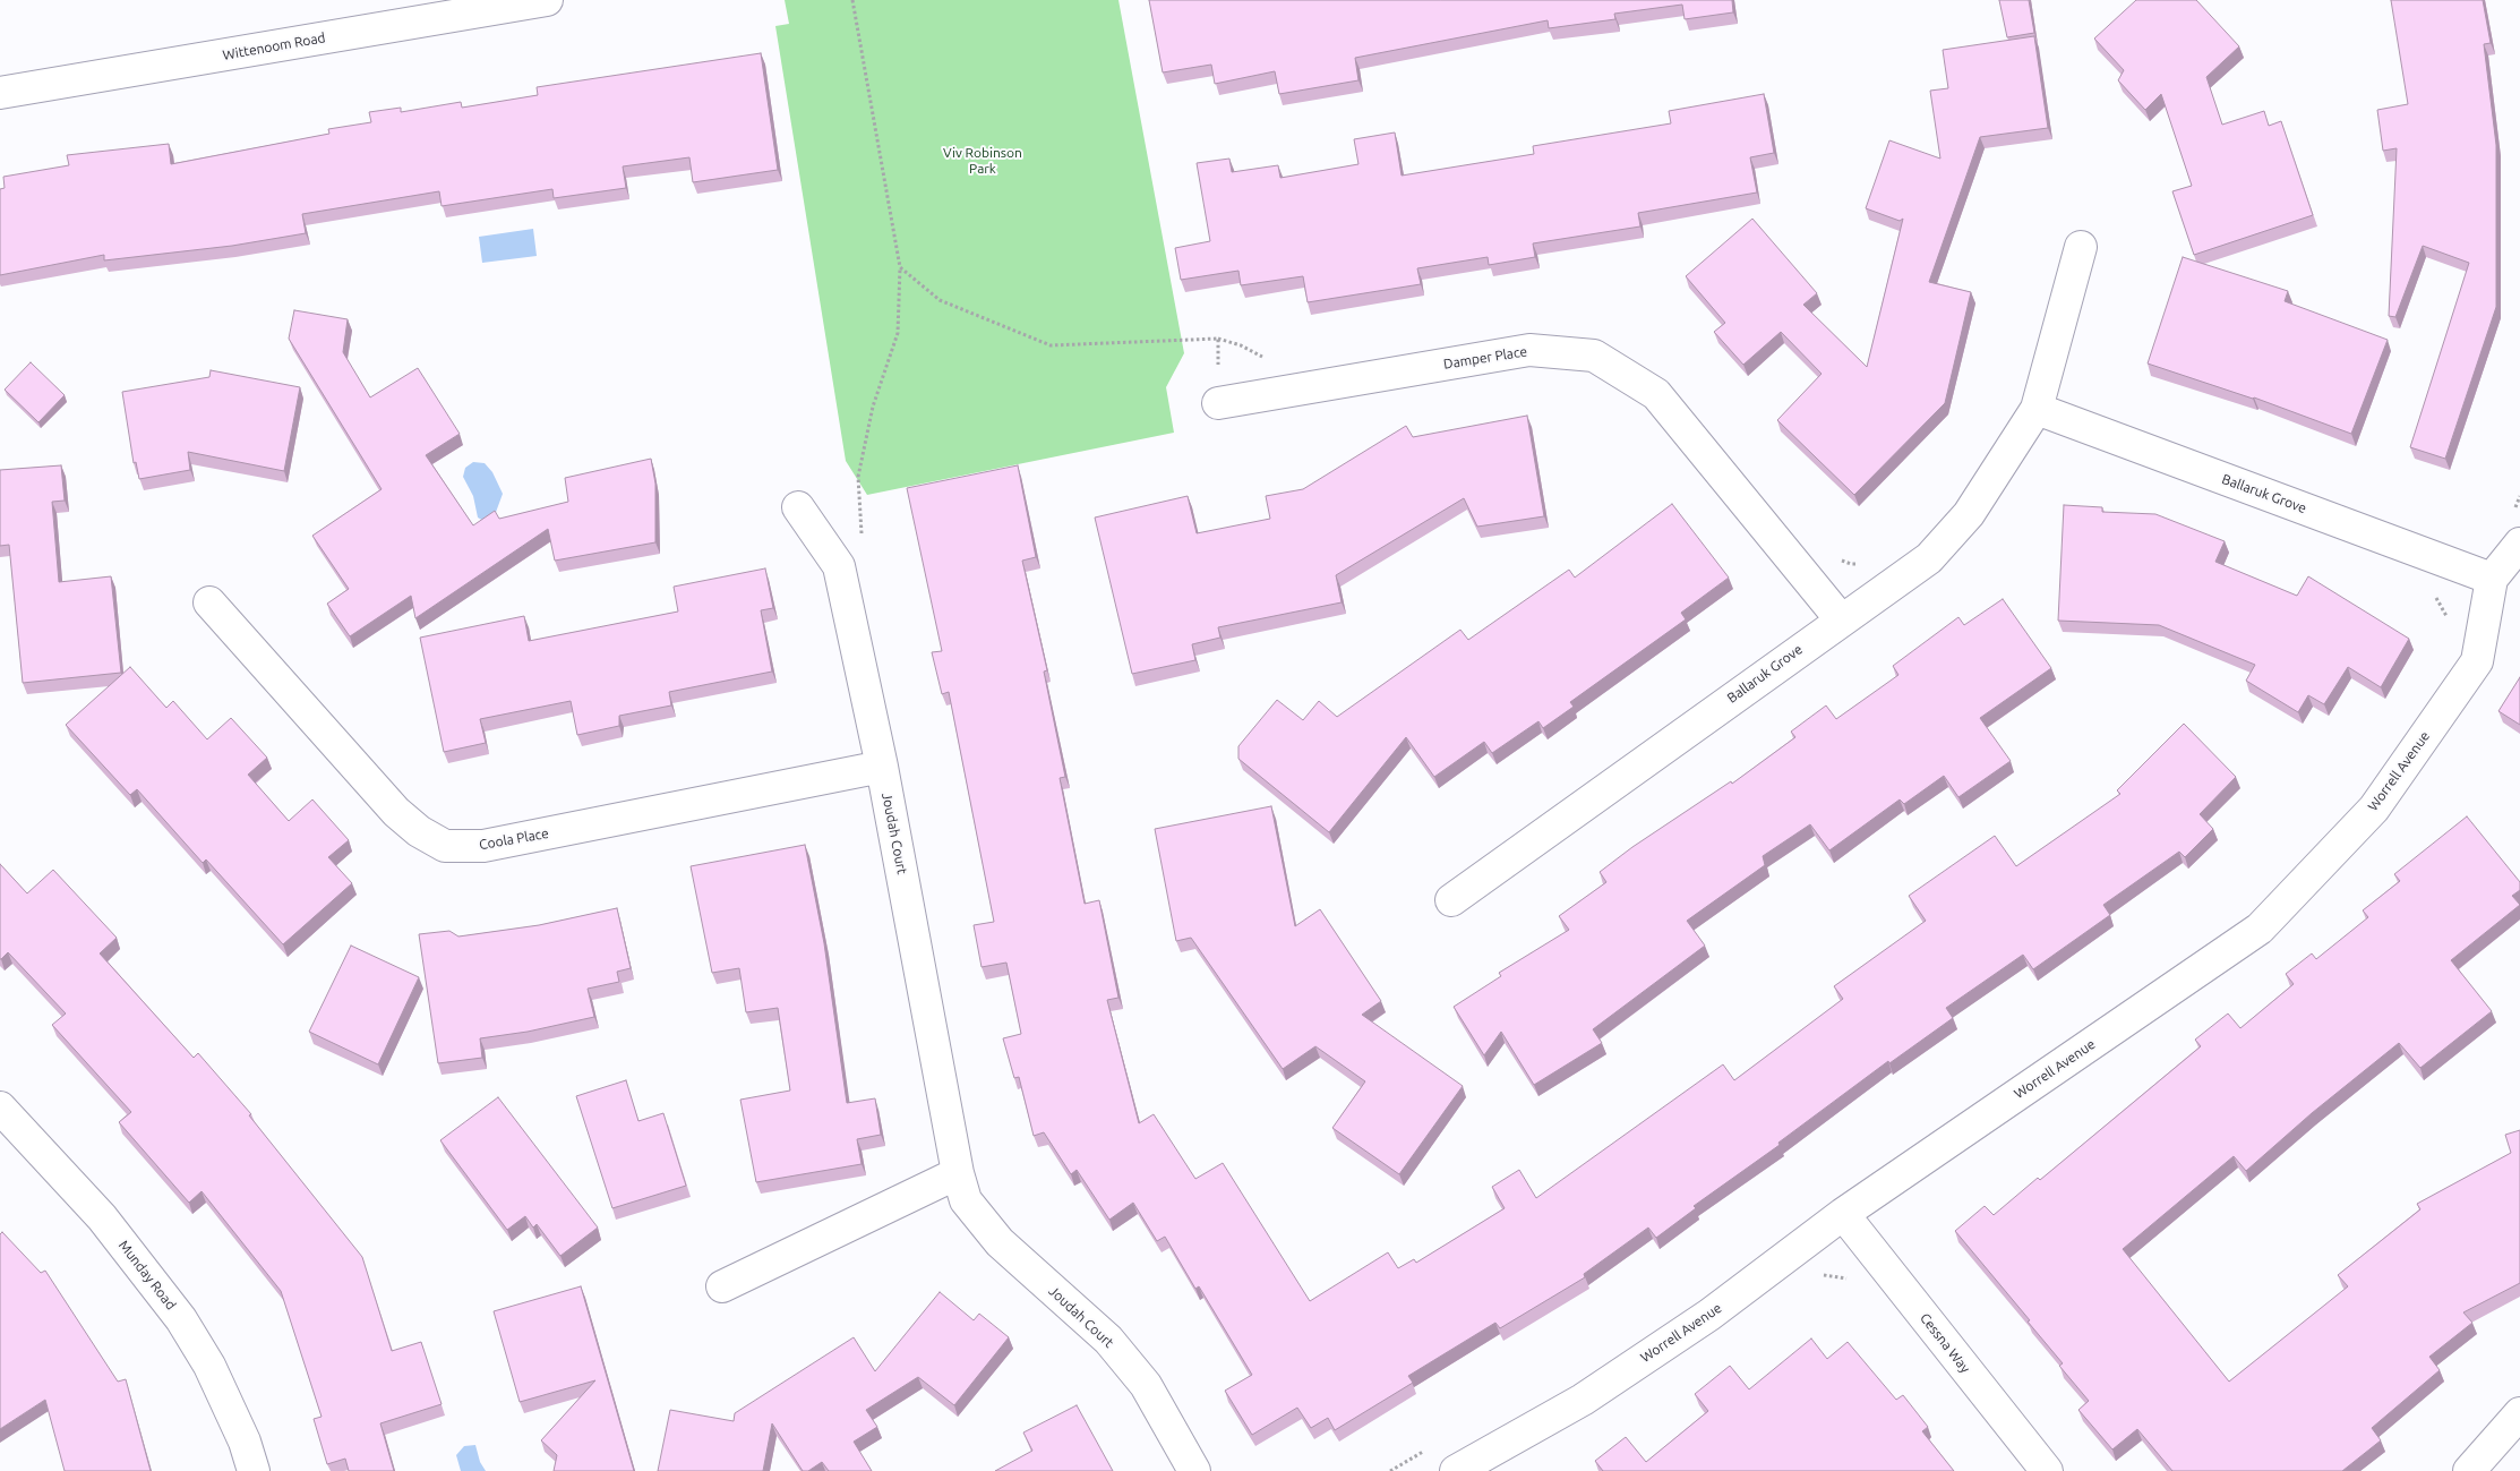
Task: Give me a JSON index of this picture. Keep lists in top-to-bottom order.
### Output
{
  "streets": {
    "street": [
      "Wittenoom Road",
      "Damper Place",
      "Ballaruk Grove",
      "Worrell Avenue",
      "Joudah Court",
      "Coola Place",
      "Munday Road",
      "Cessna Way"
    ]
  },
  "crossings": [
    ["Damper Place", "Ballaruk Grove"],
    ["Ballaruk Grove", "Worrell Avenue"],
    ["Worrell Avenue", "Cessna Way"],
    ["Joudah Court", "Coola Place"]
  ],
  "parks": ["Viv Robinson Park"]
}
